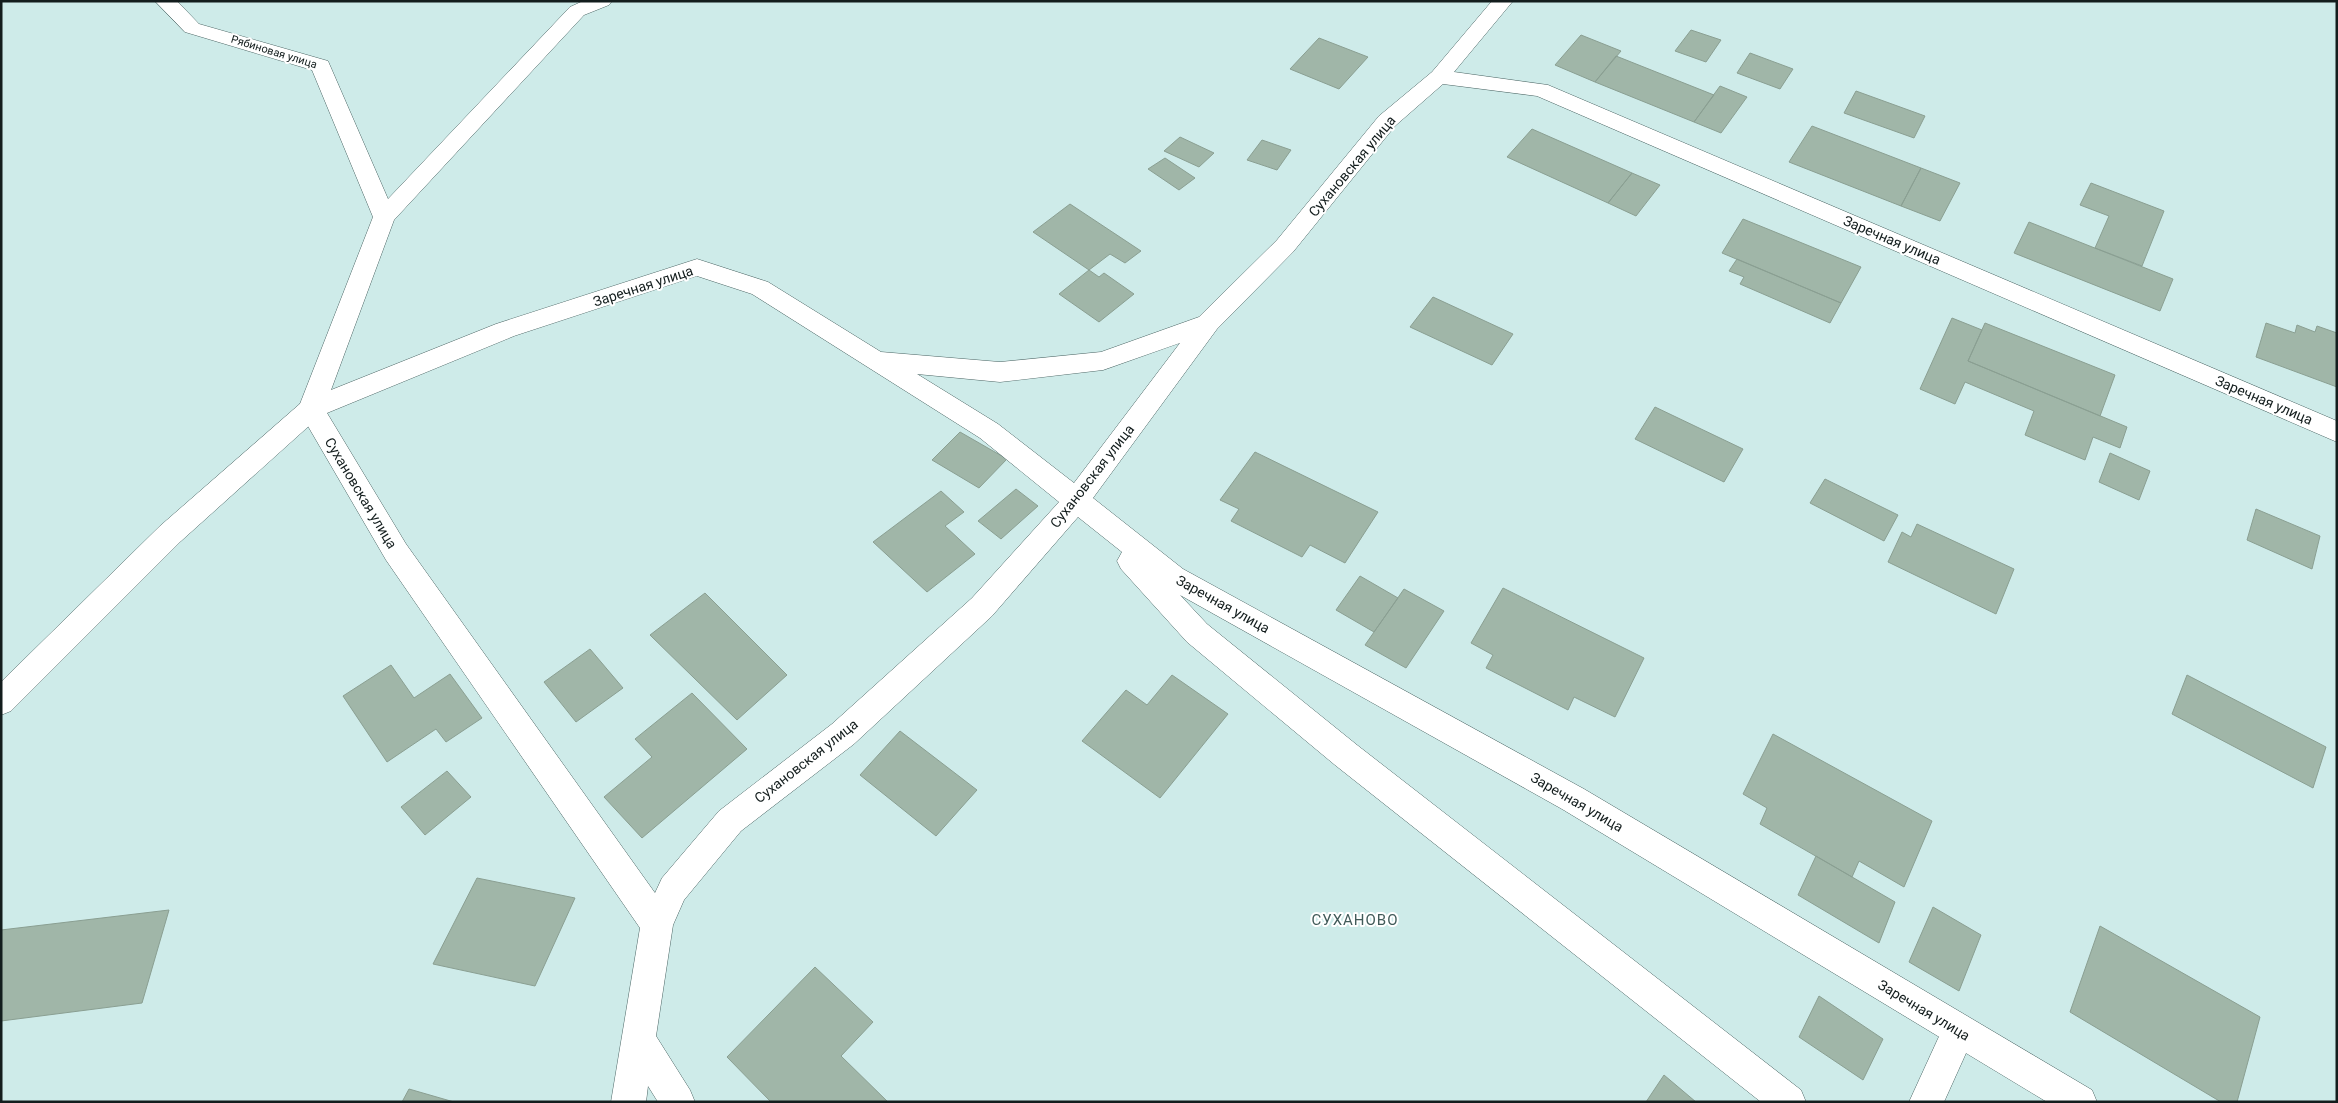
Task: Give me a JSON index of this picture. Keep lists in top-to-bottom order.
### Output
{
  "streets": {
    "street": ["Рябиновая улица", "Сухановская улица", "Заречная улица"]
  },
  "crossings": [
    ["Сухановская улица", "Заречная улица"]
  ],
  "districts": ["СУХАНОВО"]
}
